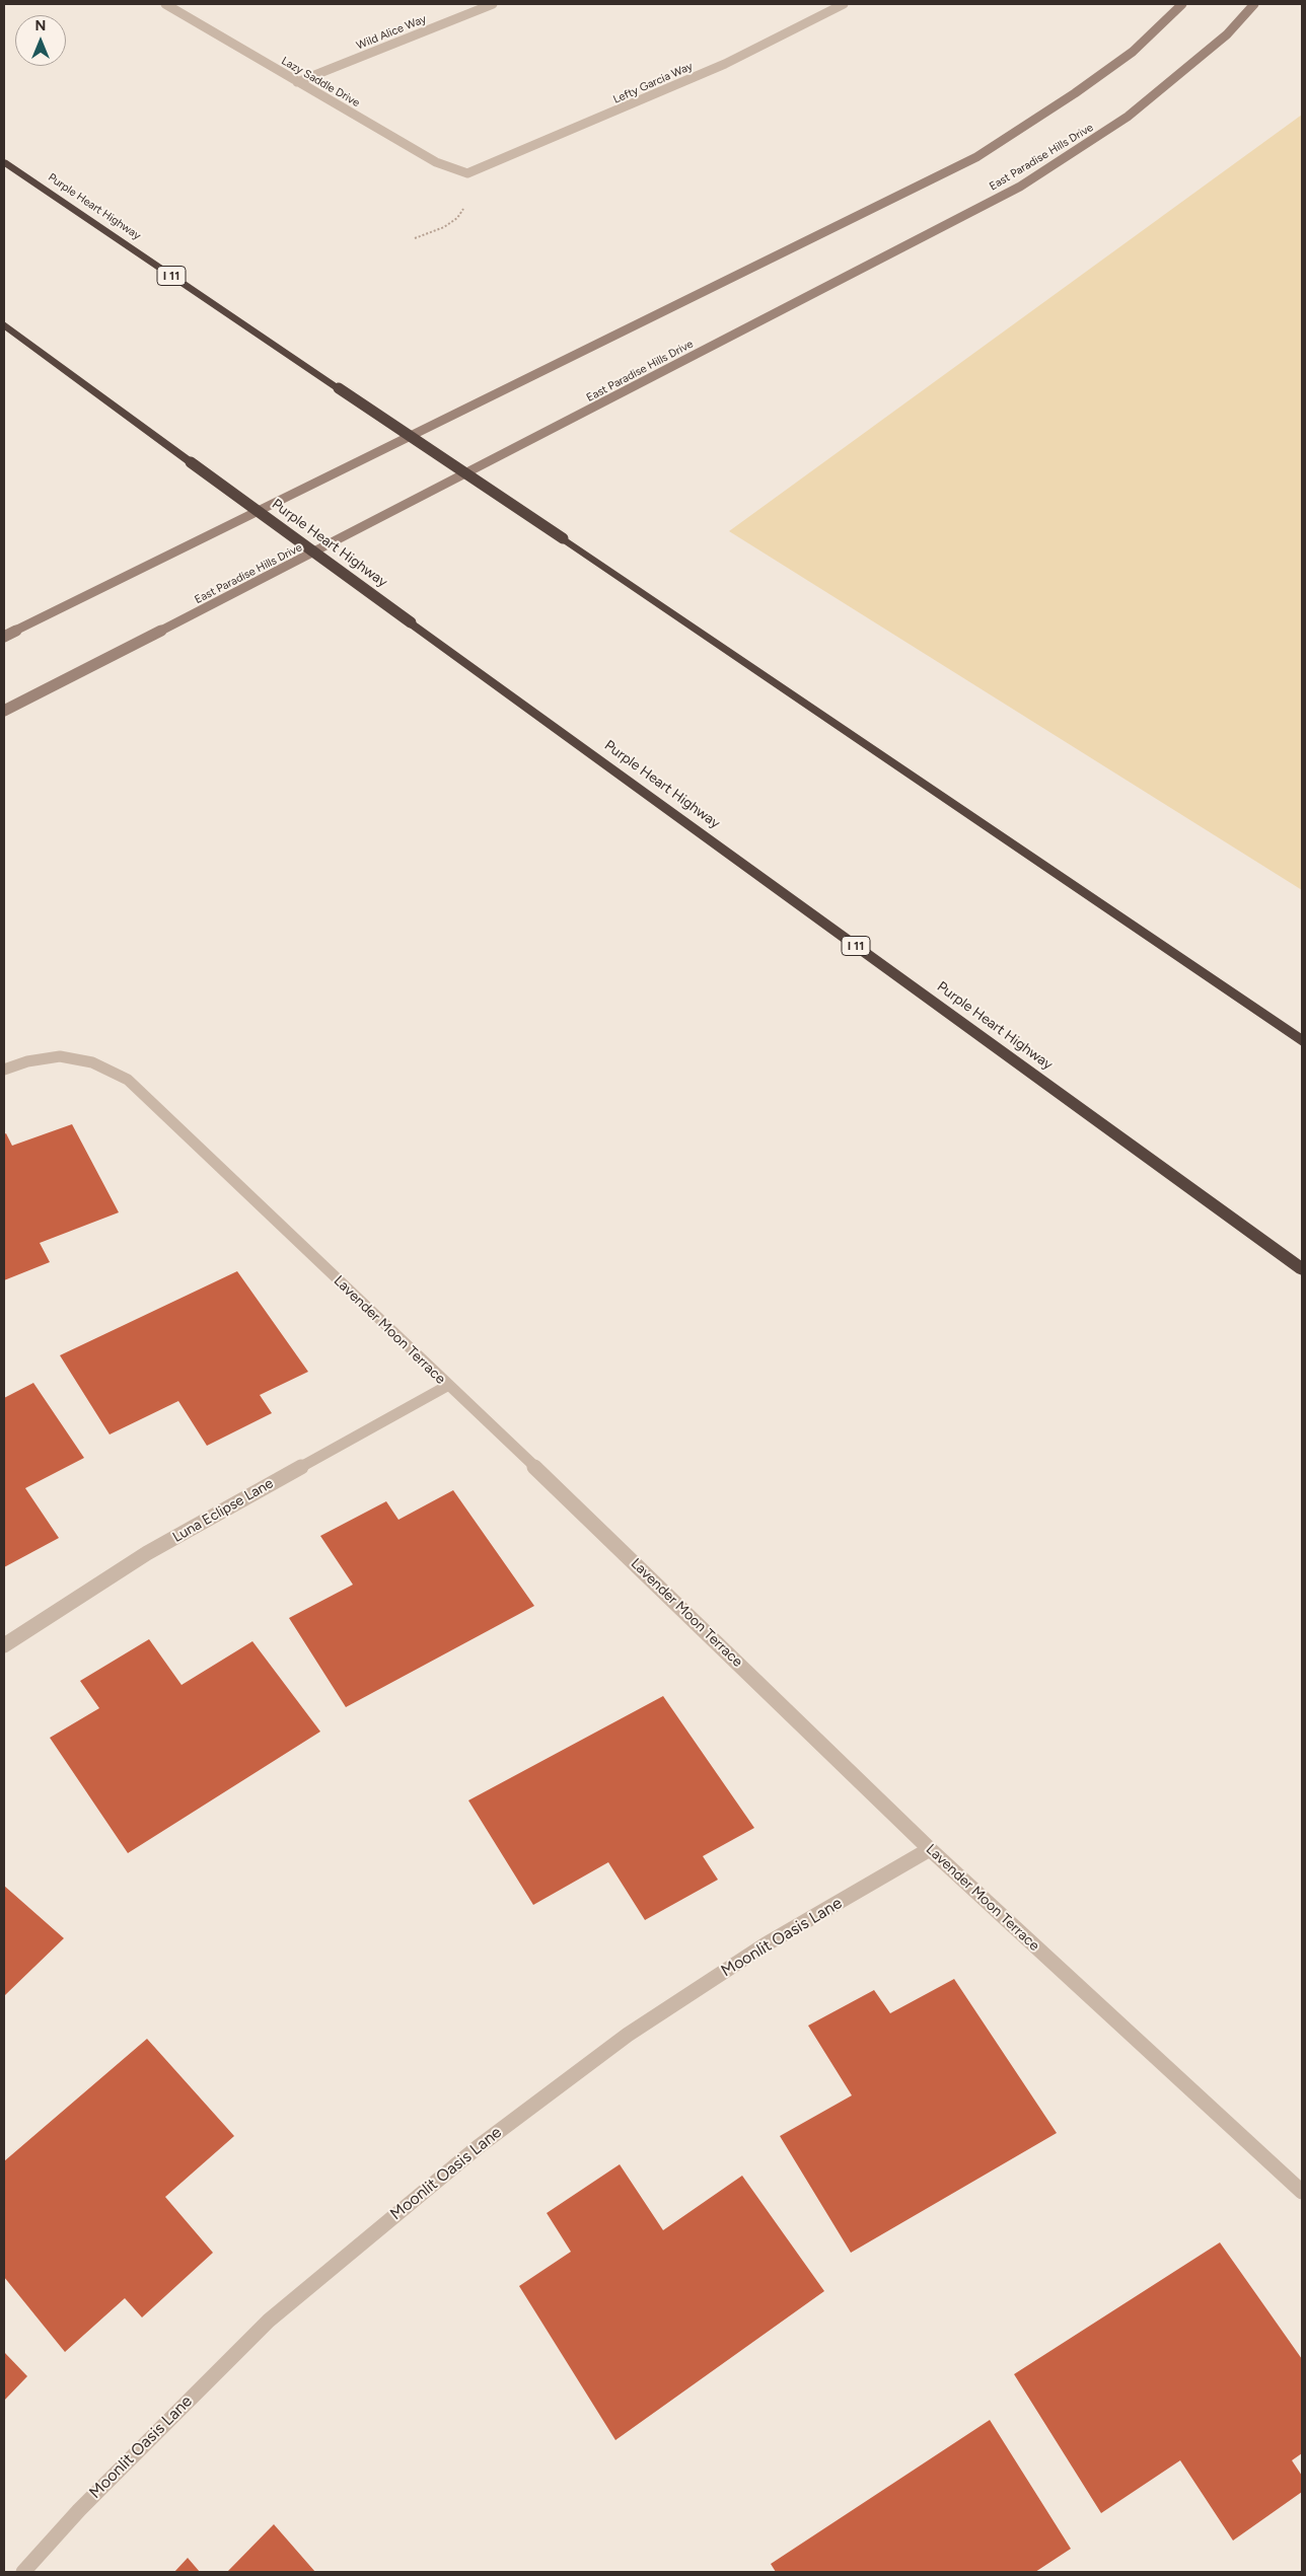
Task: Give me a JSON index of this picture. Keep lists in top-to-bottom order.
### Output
{
  "streets": {
    "highway": ["Purple Heart Highway", "I 11"],
    "street": [
      "Wild Alice Way",
      "Lazy Saddle Drive",
      "Lefty Garcia Way",
      "East Paradise Hills Drive",
      "Lavender Moon Terrace",
      "Luna Eclipse Lane",
      "Moonlit Oasis Lane"
    ]
  },
  "crossings": [
    ["Wild Alice Way", "Lazy Saddle Drive"],
    ["Lazy Saddle Drive", "Lefty Garcia Way"],
    ["Lavender Moon Terrace", "Luna Eclipse Lane"],
    ["Lavender Moon Terrace", "Moonlit Oasis Lane"]
  ],
  "north": "top"
}
